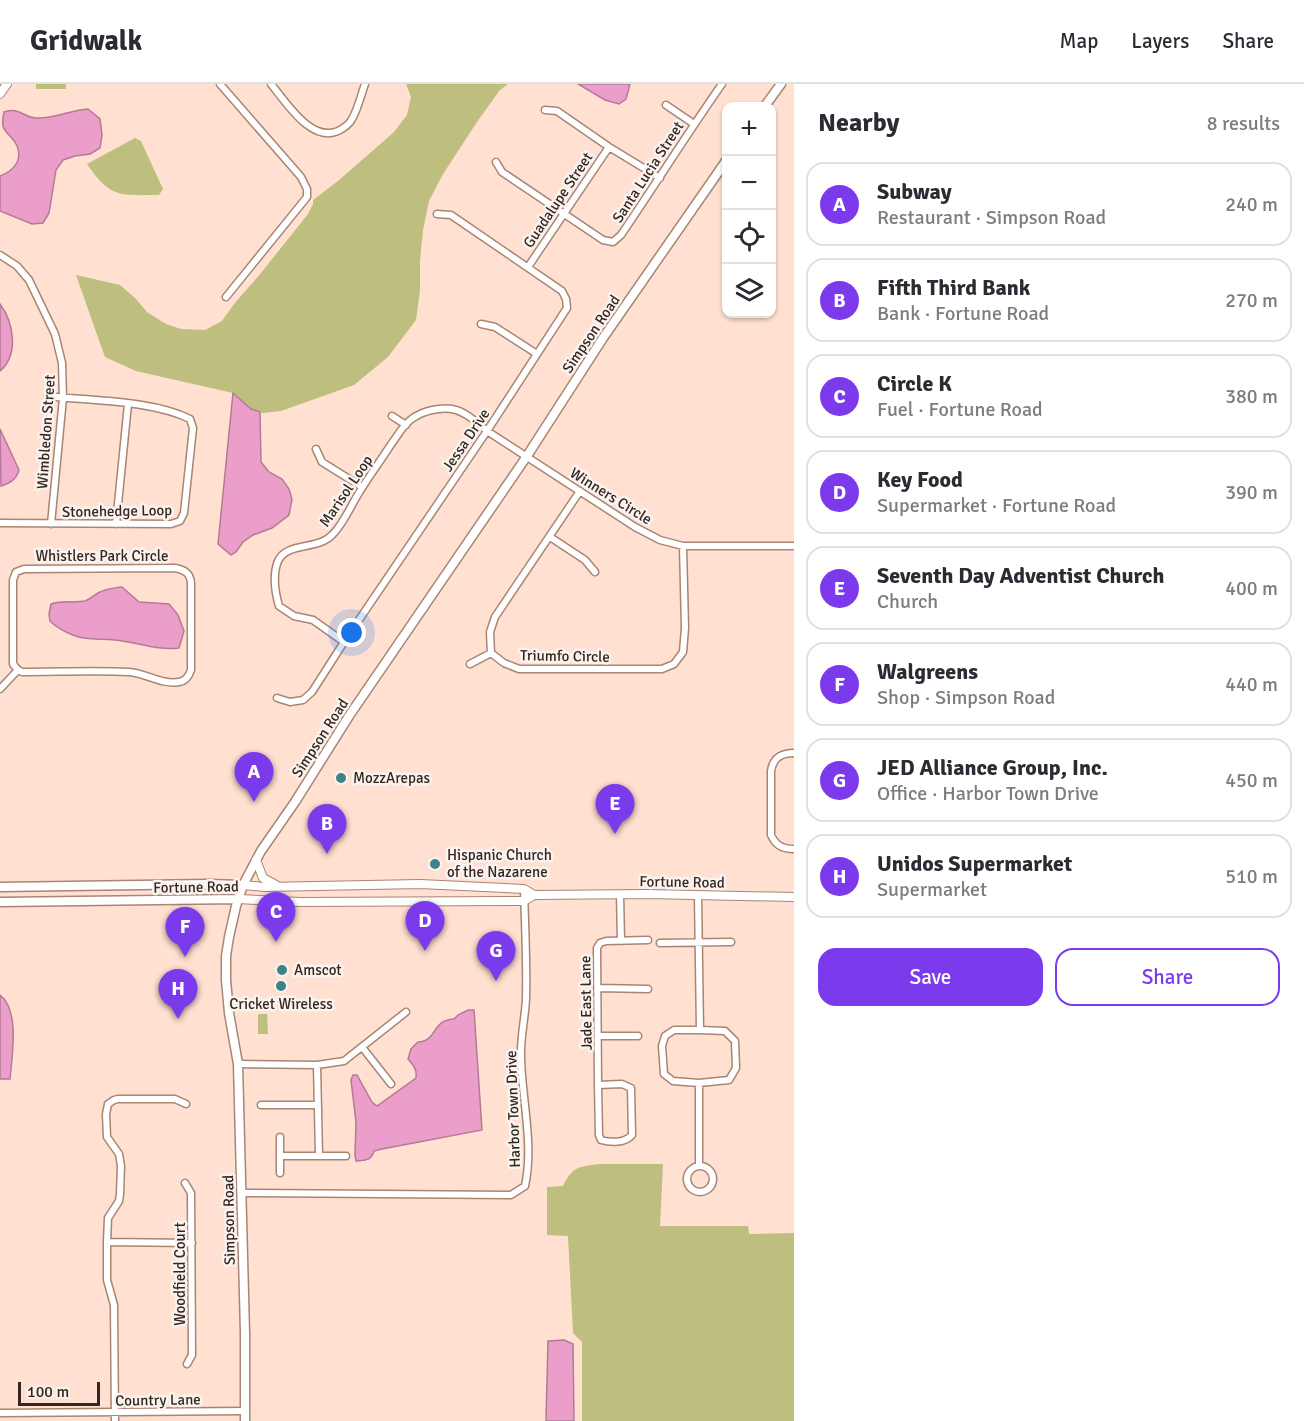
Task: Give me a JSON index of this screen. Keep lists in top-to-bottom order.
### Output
{
  "streets": {
    "main road": ["Simpson Road", "Fortune Road"],
    "street": [
      "Santa Lucia Street",
      "Guadalupe Street",
      "Wimbledon Street",
      "Jessa Drive",
      "Marisol Loop",
      "Winners Circle",
      "Stonehedge Loop",
      "Whistlers Park Circle",
      "Triumfo Circle",
      "Jade East Lane",
      "Harbor Town Drive",
      "Woodfield Court",
      "Country Lane"
    ]
  },
  "crossings": [
    ["Santa Lucia Street", "Guadalupe Street"],
    ["Guadalupe Street", "Jessa Drive"],
    ["Simpson Road", "Marisol Loop"],
    ["Simpson Road", "Winners Circle"],
    ["Simpson Road", "Fortune Road"],
    ["Simpson Road", "Harbor Town Drive"],
    ["Simpson Road", "Country Lane"],
    ["Wimbledon Street", "Stonehedge Loop"],
    ["Jessa Drive", "Marisol Loop"],
    ["Marisol Loop", "Winners Circle"],
    ["Winners Circle", "Triumfo Circle"],
    ["Fortune Road", "Harbor Town Drive"]
  ],
  "places": [
    "MozzArepas",
    "Hispanic Church of the Nazarene",
    "Amscot",
    "Cricket Wireless"
  ],
  "scale_bar": "100 m",
  "page": {
    "header": "Gridwalk",
    "nav": ["Map", "Layers", "Share"],
    "heading": ["Nearby", "8 results"],
    "map_buttons": ["+", "−"],
    "list": [
      {
        "mark": "A",
        "name": "Subway",
        "note": "Restaurant · Simpson Road",
        "value": "240 m"
      },
      {
        "mark": "B",
        "name": "Fifth Third Bank",
        "note": "Bank · Fortune Road",
        "value": "270 m"
      },
      {
        "mark": "C",
        "name": "Circle K",
        "note": "Fuel · Fortune Road",
        "value": "380 m"
      },
      {
        "mark": "D",
        "name": "Key Food",
        "note": "Supermarket · Fortune Road",
        "value": "390 m"
      },
      {
        "mark": "E",
        "name": "Seventh Day Adventist Church",
        "note": "Church",
        "value": "400 m"
      },
      {
        "mark": "F",
        "name": "Walgreens",
        "note": "Shop · Simpson Road",
        "value": "440 m"
      },
      {
        "mark": "G",
        "name": "JED Alliance Group, Inc.",
        "note": "Office · Harbor Town Drive",
        "value": "450 m"
      },
      {
        "mark": "H",
        "name": "Unidos Supermarket",
        "note": "Supermarket",
        "value": "510 m"
      }
    ],
    "pins": [
      "A",
      "E",
      "B",
      "C",
      "D",
      "F",
      "G",
      "H"
    ],
    "buttons": ["Save", "Share"],
    "scale": "100 m"
  }
}
